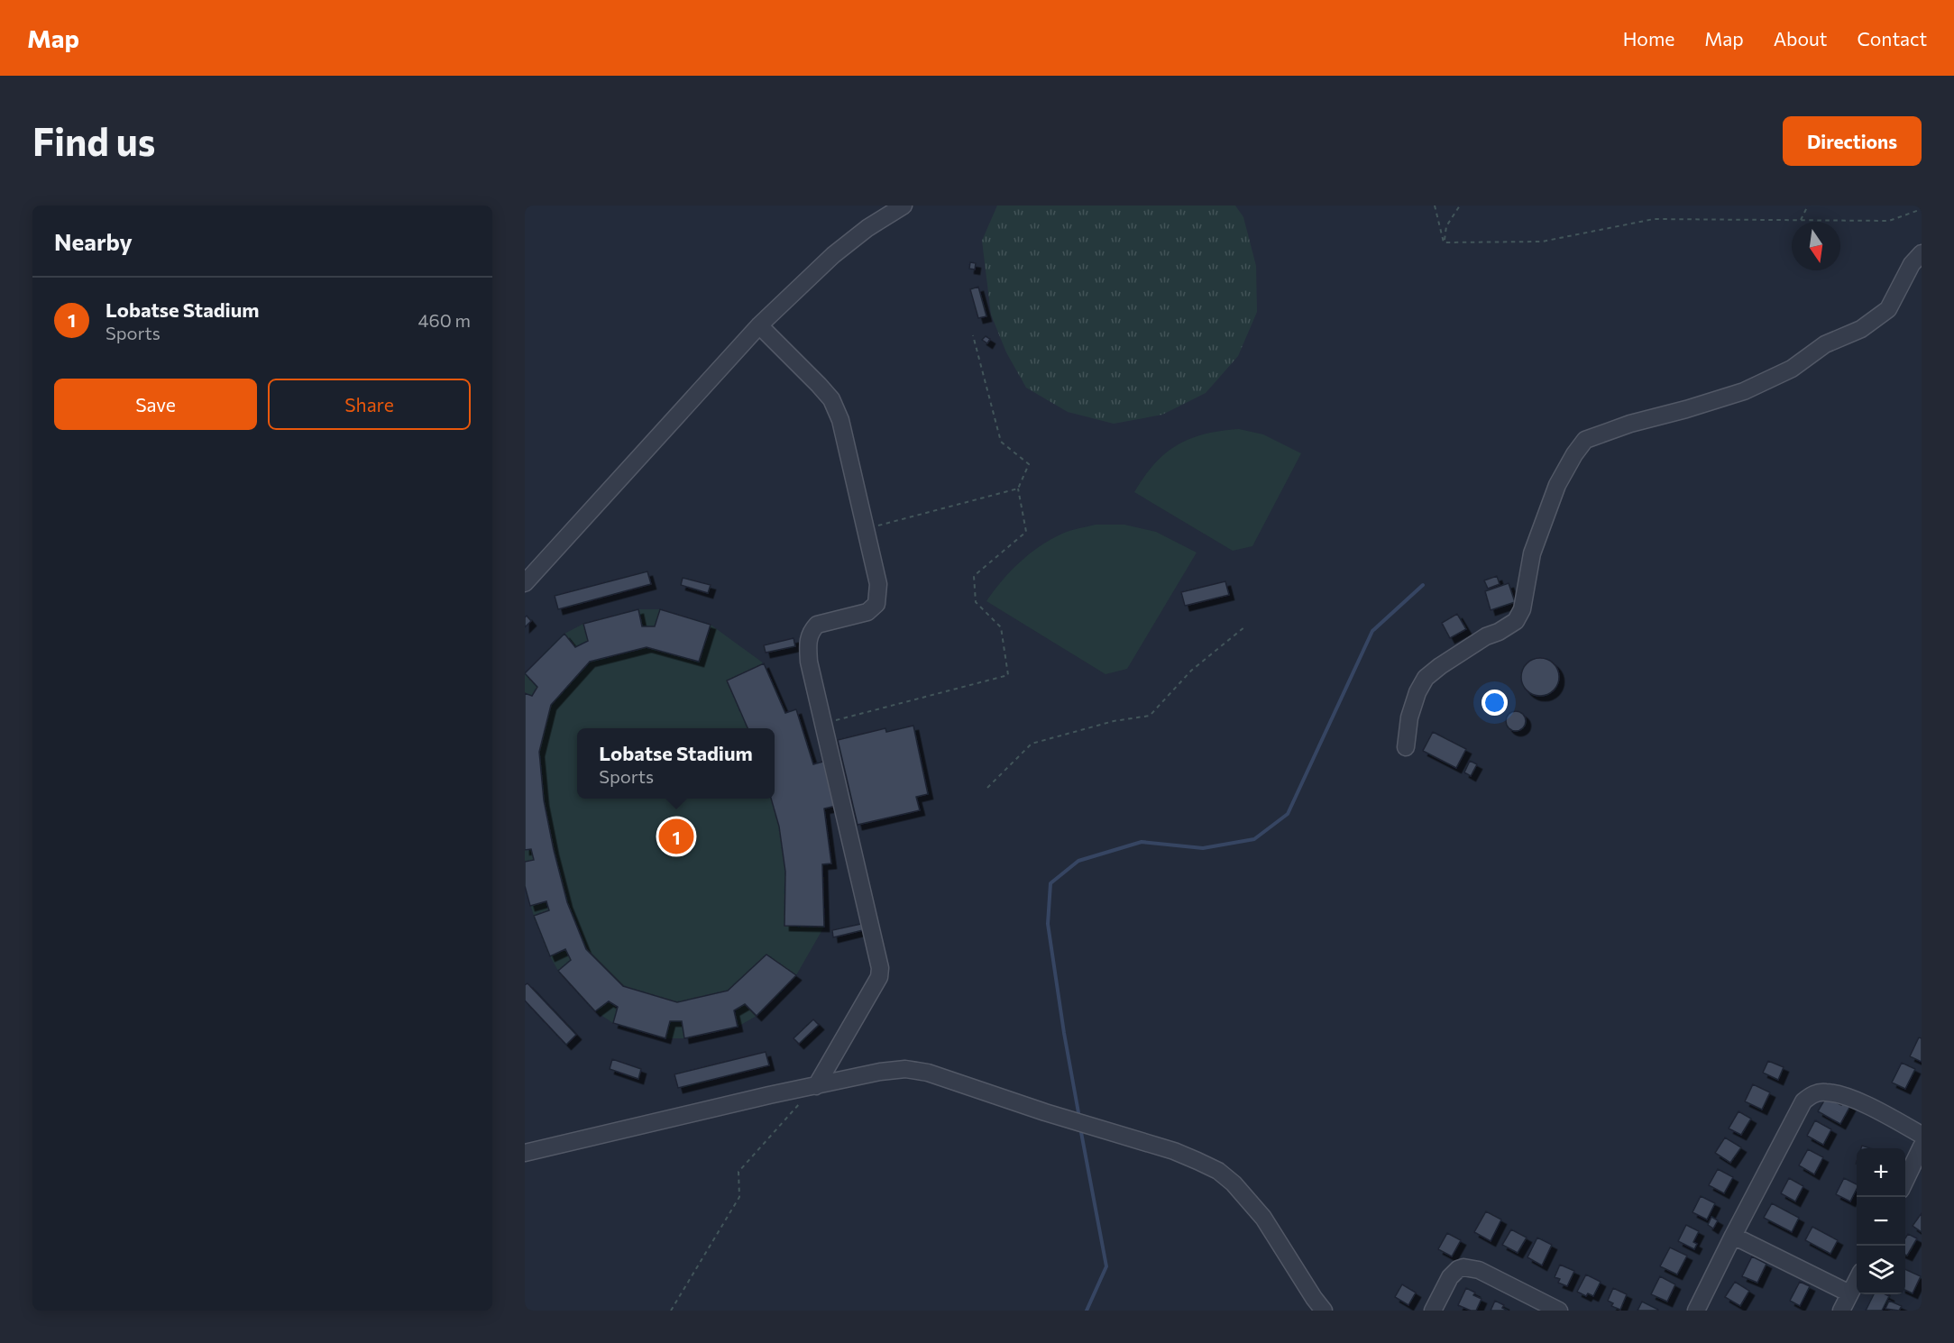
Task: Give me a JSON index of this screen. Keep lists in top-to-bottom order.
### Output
{
  "north": "bottom",
  "page": {
    "header": "Map",
    "nav": [
      "Home",
      "Map",
      "About",
      "Contact"
    ],
    "buttons": [
      "Directions",
      ["Save", "Share"]
    ],
    "title": "Find us",
    "heading": "Nearby",
    "list": [
      {
        "mark": "1",
        "name": "Lobatse Stadium",
        "note": "Sports",
        "value": "460 m"
      }
    ],
    "popup": ["Lobatse Stadium", "Sports"],
    "pins": "1",
    "map_buttons": ["+", "−"]
  }
}
